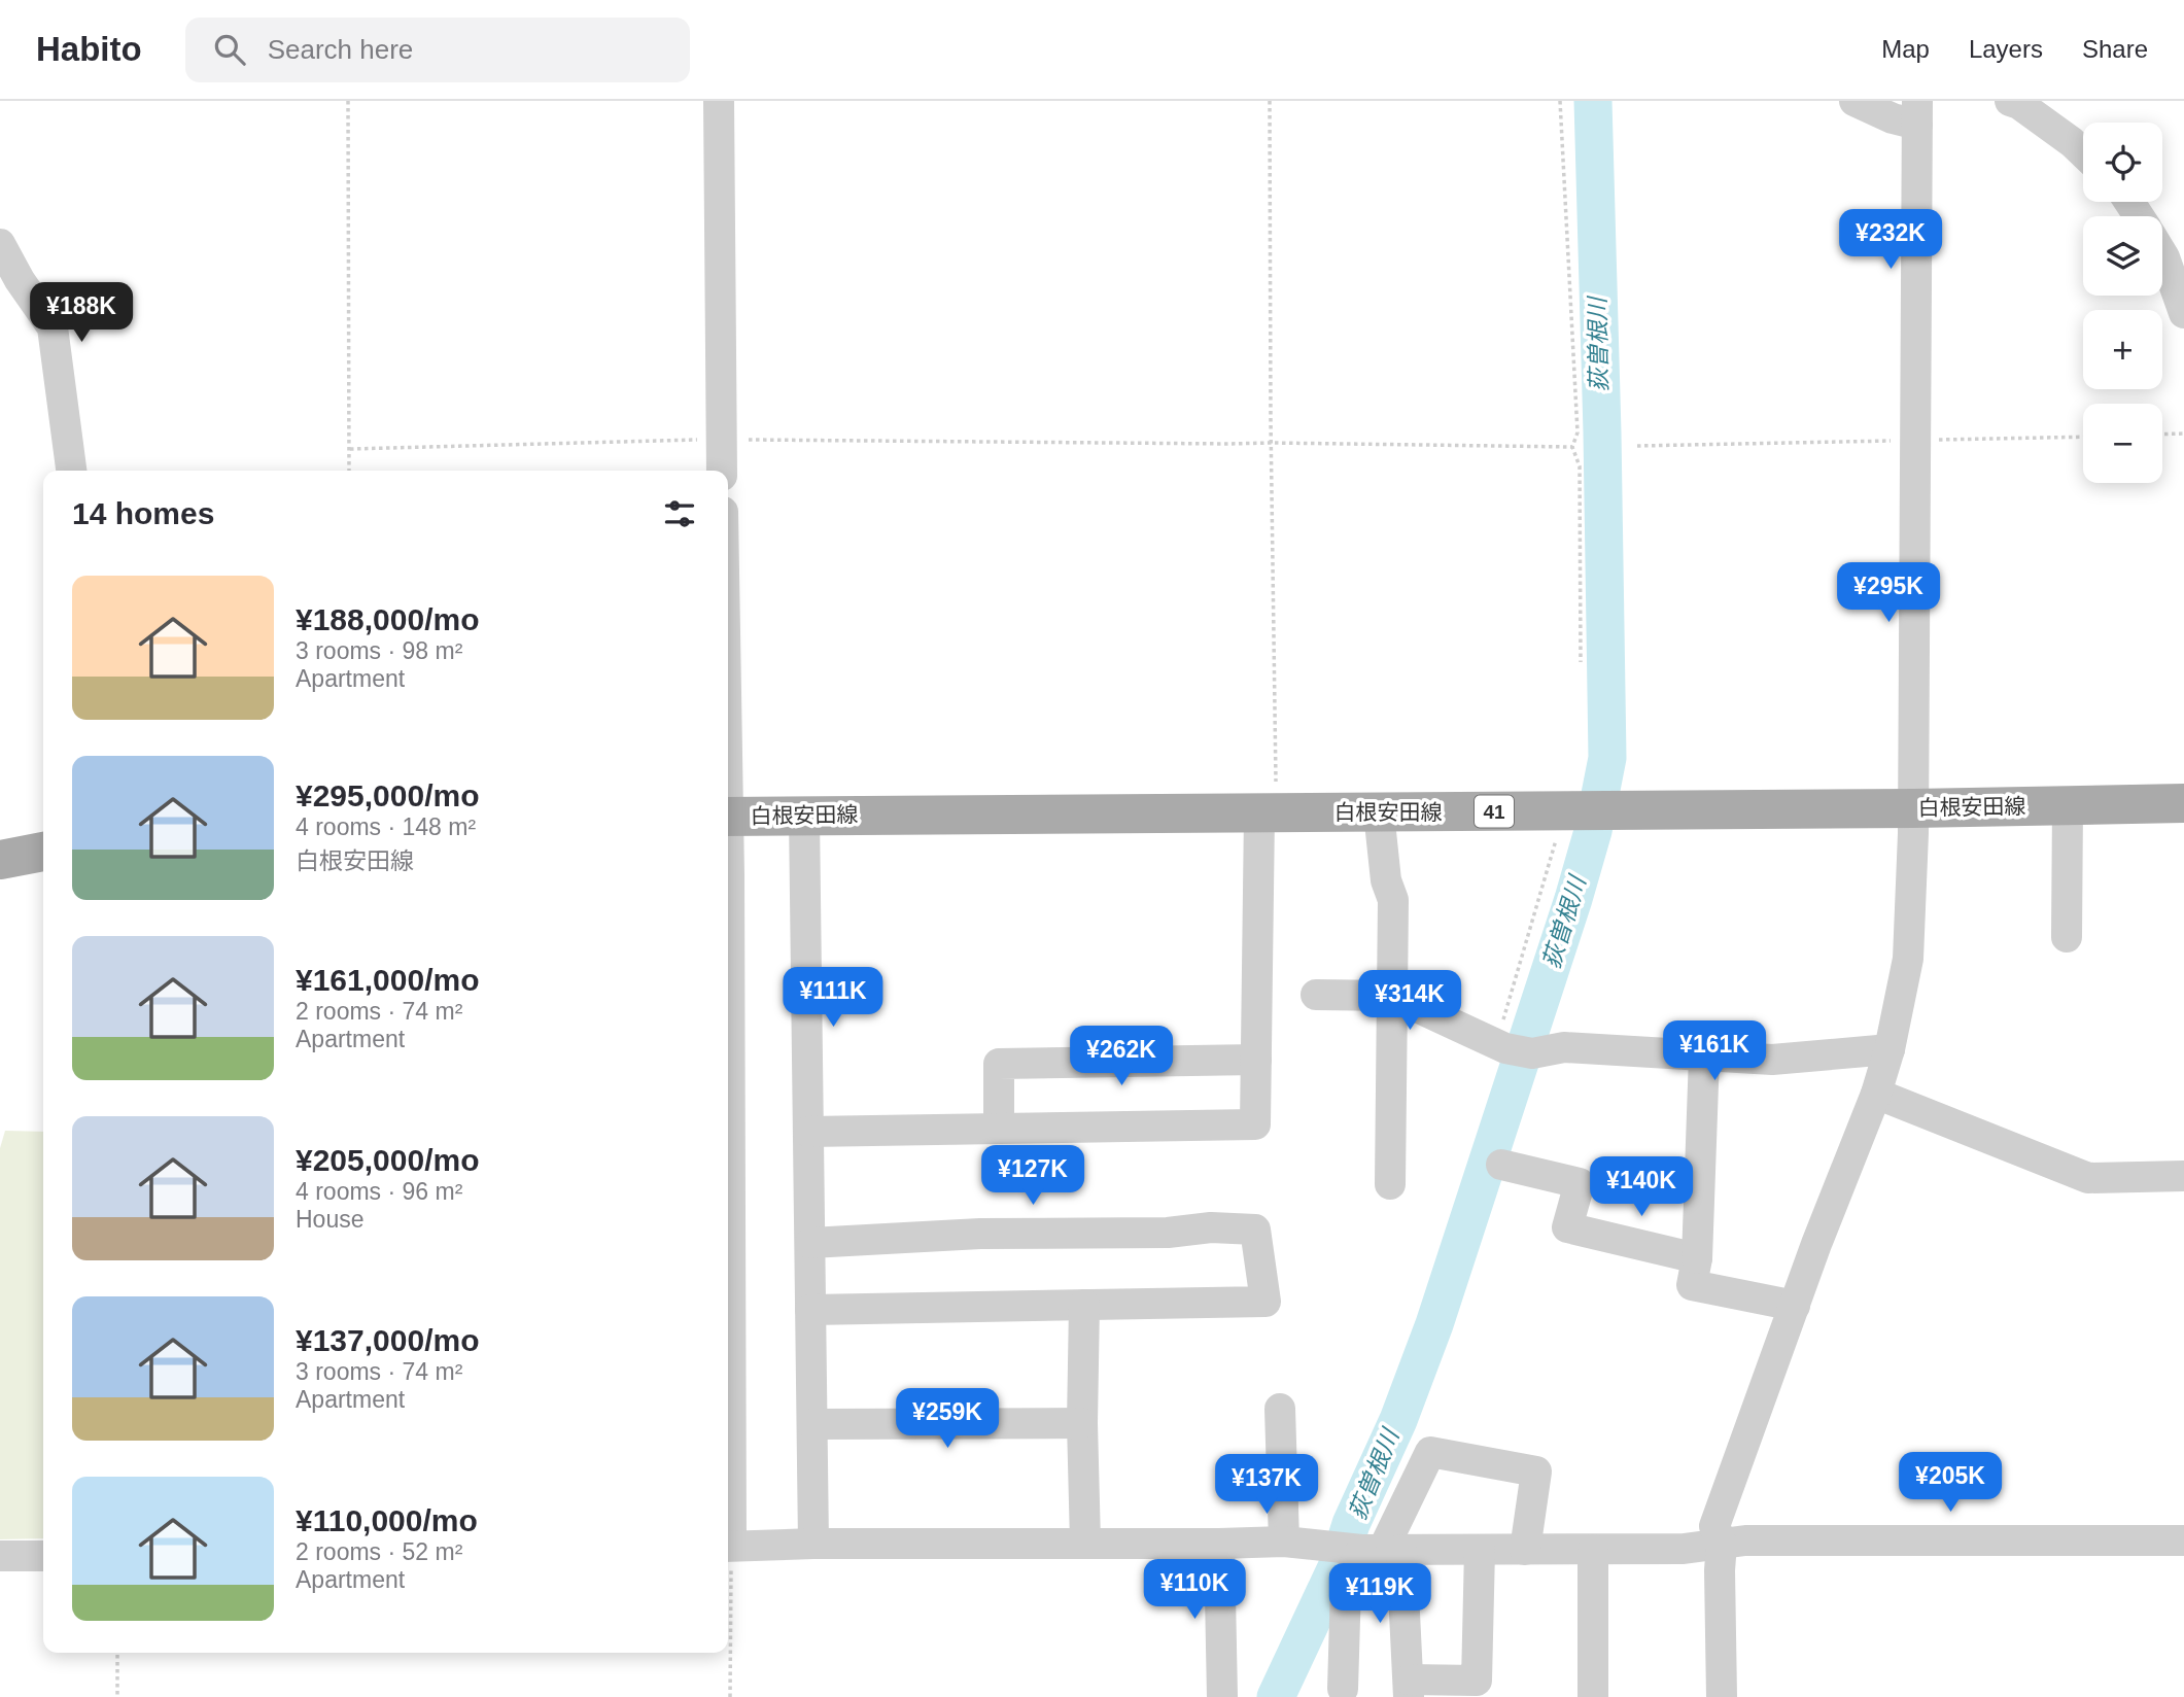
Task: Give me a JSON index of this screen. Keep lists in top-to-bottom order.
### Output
{
  "streets": {
    "main road": ["白根安田線", "41"]
  },
  "water": ["荻曽根川"],
  "page": {
    "header": "Habito",
    "search": "Search here",
    "nav": ["Map", "Layers", "Share"],
    "map_buttons": ["+", "−"],
    "price": [
      "¥232K",
      "¥188K",
      "¥295K",
      "¥111K",
      "¥314K",
      "¥161K",
      "¥262K",
      "¥127K",
      "¥140K",
      "¥259K",
      "¥205K",
      "¥137K",
      "¥110K",
      "¥119K"
    ],
    "heading": "14 homes",
    "list": [
      {
        "name": "¥188,000/mo",
        "note": "3 rooms · 98 m² · Apartment"
      },
      {
        "name": "¥295,000/mo",
        "note": "4 rooms · 148 m² · 白根安田線"
      },
      {
        "name": "¥161,000/mo",
        "note": "2 rooms · 74 m² · Apartment"
      },
      {
        "name": "¥205,000/mo",
        "note": "4 rooms · 96 m² · House"
      },
      {
        "name": "¥137,000/mo",
        "note": "3 rooms · 74 m² · Apartment"
      },
      {
        "name": "¥110,000/mo",
        "note": "2 rooms · 52 m² · Apartment"
      }
    ]
  }
}
